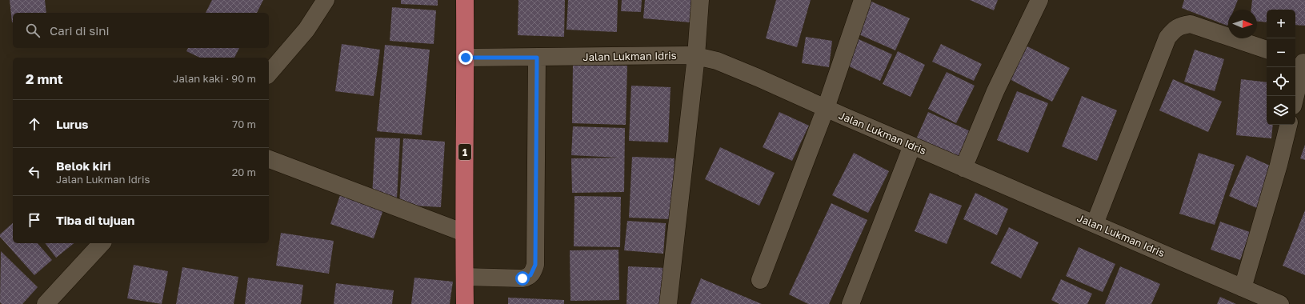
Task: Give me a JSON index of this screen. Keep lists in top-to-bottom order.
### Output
{
  "streets": {
    "highway": ["1"],
    "street": ["Jalan Lukman Idris"]
  },
  "crossings": [
    ["Jalan Lukman Idris", "1"]
  ],
  "north": "right",
  "page": {
    "map_buttons": ["+", "−"],
    "search": "Cari di sini",
    "heading": ["2 mnt", "Jalan kaki · 90 m"],
    "list": [
      ["Lurus", "70 m"],
      ["Belok kiri", "Jalan Lukman Idris", "20 m"],
      "Tiba di tujuan"
    ]
  }
}
